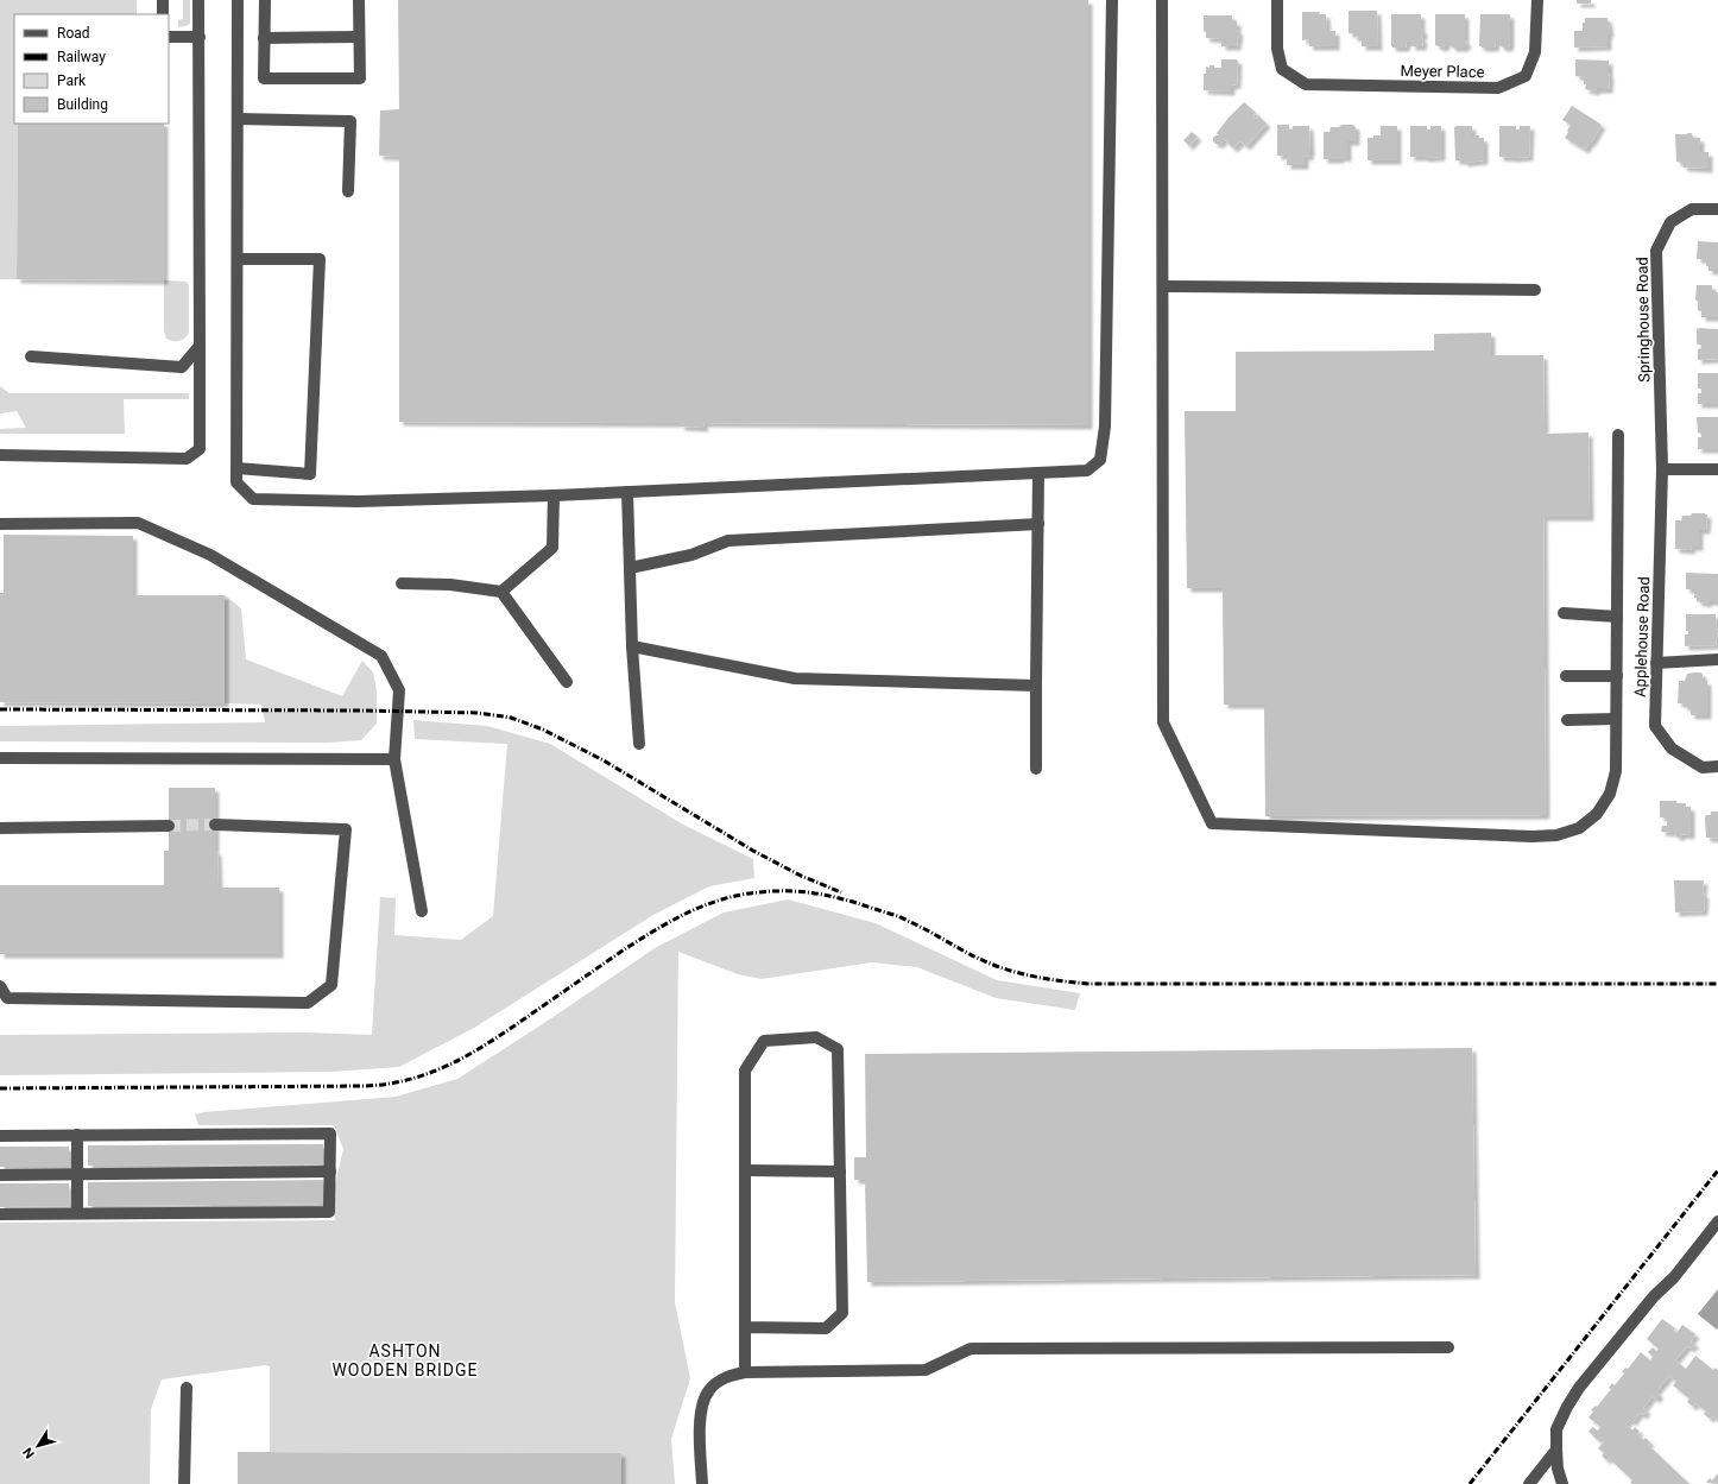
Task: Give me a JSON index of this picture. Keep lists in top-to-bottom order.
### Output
{
  "streets": {
    "street": ["Meyer Place", "Springhouse Road", "Applehouse Road"]
  },
  "crossings": [
    ["Springhouse Road", "Applehouse Road"]
  ],
  "districts": ["ASHTON WOODEN BRIDGE"],
  "legend": [
    "Road",
    "Railway",
    "Park",
    "Building"
  ],
  "north": "bottom left"
}
